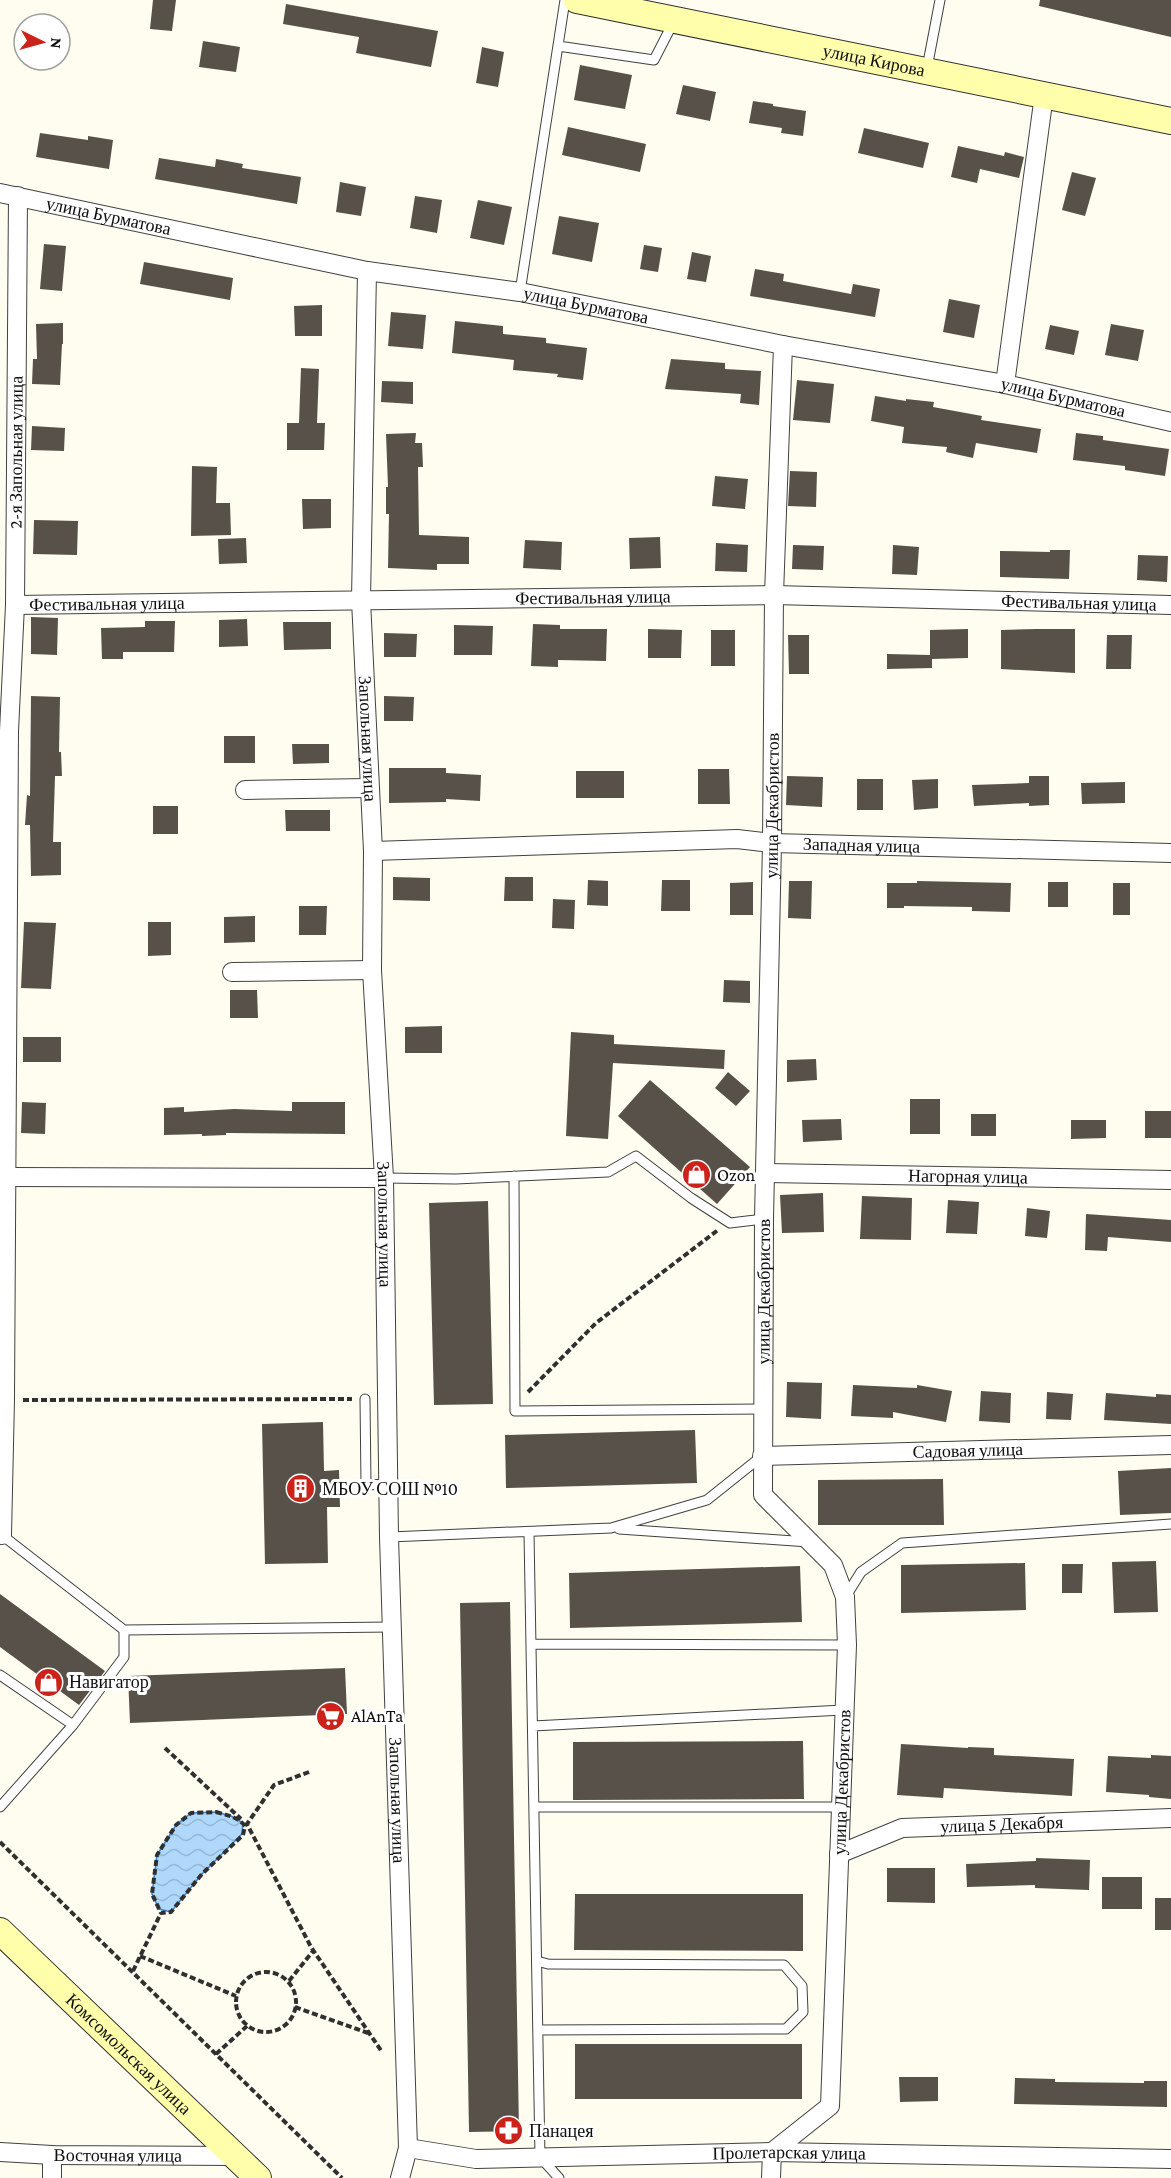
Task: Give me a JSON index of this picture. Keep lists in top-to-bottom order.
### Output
{
  "streets": {
    "main road": ["улица Кирова", "Комсомольская улица"],
    "street": [
      "улица Бурматова",
      "2-я Запольная улица",
      "Фестивальная улица",
      "Запольная улица",
      "улица Декабристов",
      "Западная улица",
      "Нагорная улица",
      "Садовая улица",
      "улица 5 Декабря",
      "Пролетарская улица",
      "Восточная улица"
    ]
  },
  "crossings": [
    ["улица Бурматова", "2-я Запольная улица"],
    ["улица Бурматова", "Запольная улица"],
    ["улица Бурматова", "улица Декабристов"],
    ["2-я Запольная улица", "Фестивальная улица"],
    ["Фестивальная улица", "Запольная улица"],
    ["Фестивальная улица", "улица Декабристов"],
    ["Запольная улица", "Западная улица"],
    ["Запольная улица", "Пролетарская улица"],
    ["улица Декабристов", "Западная улица"],
    ["улица Декабристов", "Нагорная улица"],
    ["улица Декабристов", "Садовая улица"],
    ["улица Декабристов", "улица 5 Декабря"],
    ["улица Декабристов", "Пролетарская улица"],
    ["Комсомольская улица", "Восточная улица"]
  ],
  "places": {
    "shop": ["Ozon", "Навигатор"],
    "building": ["МБОУ СОШ №10"],
    "supermarket": ["AlAnTa"],
    "pharmacy": ["Панацея"]
  },
  "north": "right"
}
